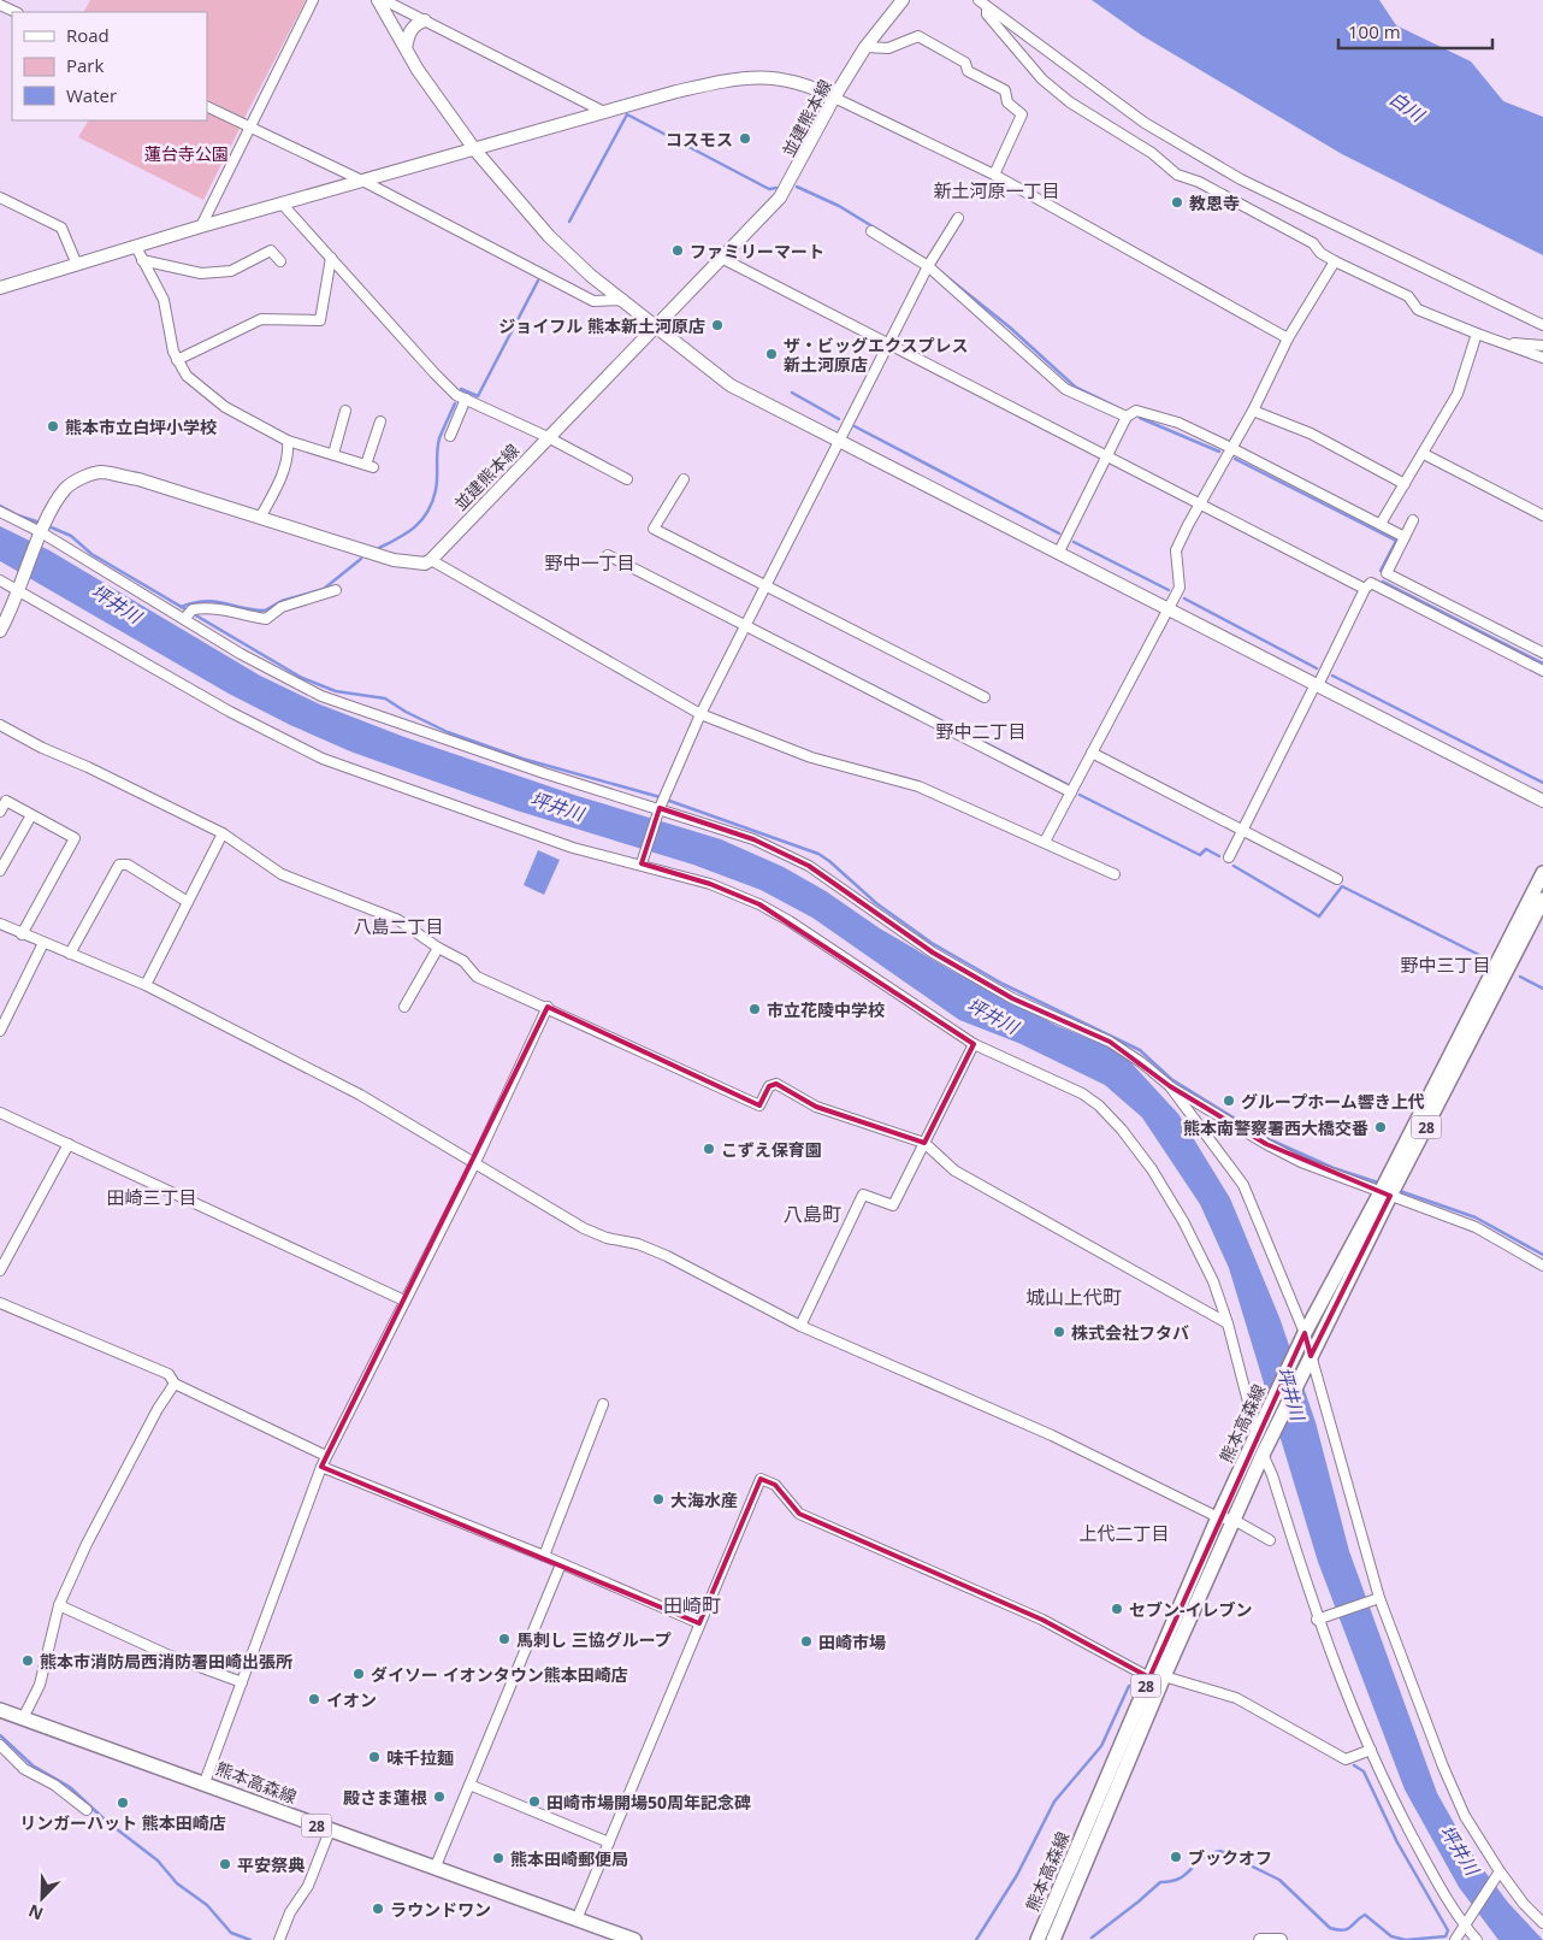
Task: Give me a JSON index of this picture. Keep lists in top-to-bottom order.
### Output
{
  "streets": {
    "main road": ["28", "熊本高森線"],
    "street": ["並建熊本線"]
  },
  "districts": [
    "新土河原一丁目",
    "野中一丁目",
    "野中二丁目",
    "八島二丁目",
    "野中三丁目",
    "田崎三丁目",
    "八島町",
    "城山上代町",
    "上代二丁目",
    "田崎町"
  ],
  "water": ["白川", "坪井川"],
  "parks": ["蓮台寺公園"],
  "places": [
    "コスモス",
    "教恩寺",
    "ファミリーマート",
    "ジョイフル 熊本新土河原店",
    "ザ・ビッグエクスプレス 新土河原店",
    "熊本市立白坪小学校",
    "市立花陵中学校",
    "グループホーム響き上代",
    "熊本南警察署西大橋交番",
    "こずえ保育園",
    "株式会社フタバ",
    "大海水産",
    "セブン-イレブン",
    "馬刺し 三協グループ",
    "田崎市場",
    "熊本市消防局西消防署田崎出張所",
    "ダイソー イオンタウン熊本田崎店",
    "イオン",
    "味千拉麵",
    "殿さま蓮根",
    "田崎市場開場50周年記念碑",
    "リンガーハット 熊本田崎店",
    "ブックオフ",
    "熊本田崎郵便局",
    "平安祭典",
    "ラウンドワン"
  ],
  "legend": ["Road", "Park", "Water"],
  "scale_bar": "100 m",
  "north": "bottom left"
}
